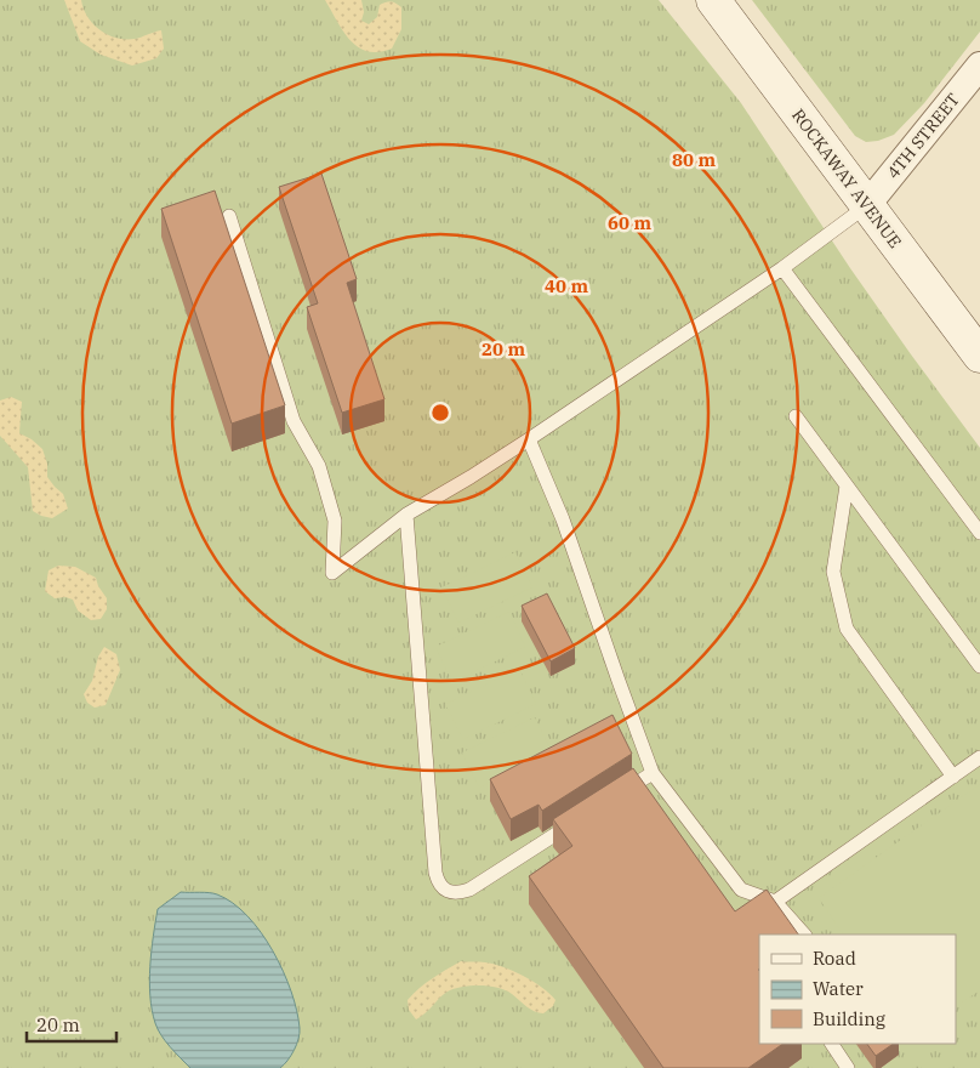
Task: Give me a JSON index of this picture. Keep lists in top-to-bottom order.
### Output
{
  "streets": {
    "main road": ["ROCKAWAY AVENUE"],
    "street": ["4TH STREET"]
  },
  "crossings": [
    ["4TH STREET", "ROCKAWAY AVENUE"]
  ],
  "legend": ["Road", "Water", "Building"],
  "scale_bar": "20 m",
  "rings": [
    "80 m",
    "60 m",
    "40 m",
    "20 m"
  ]
}
